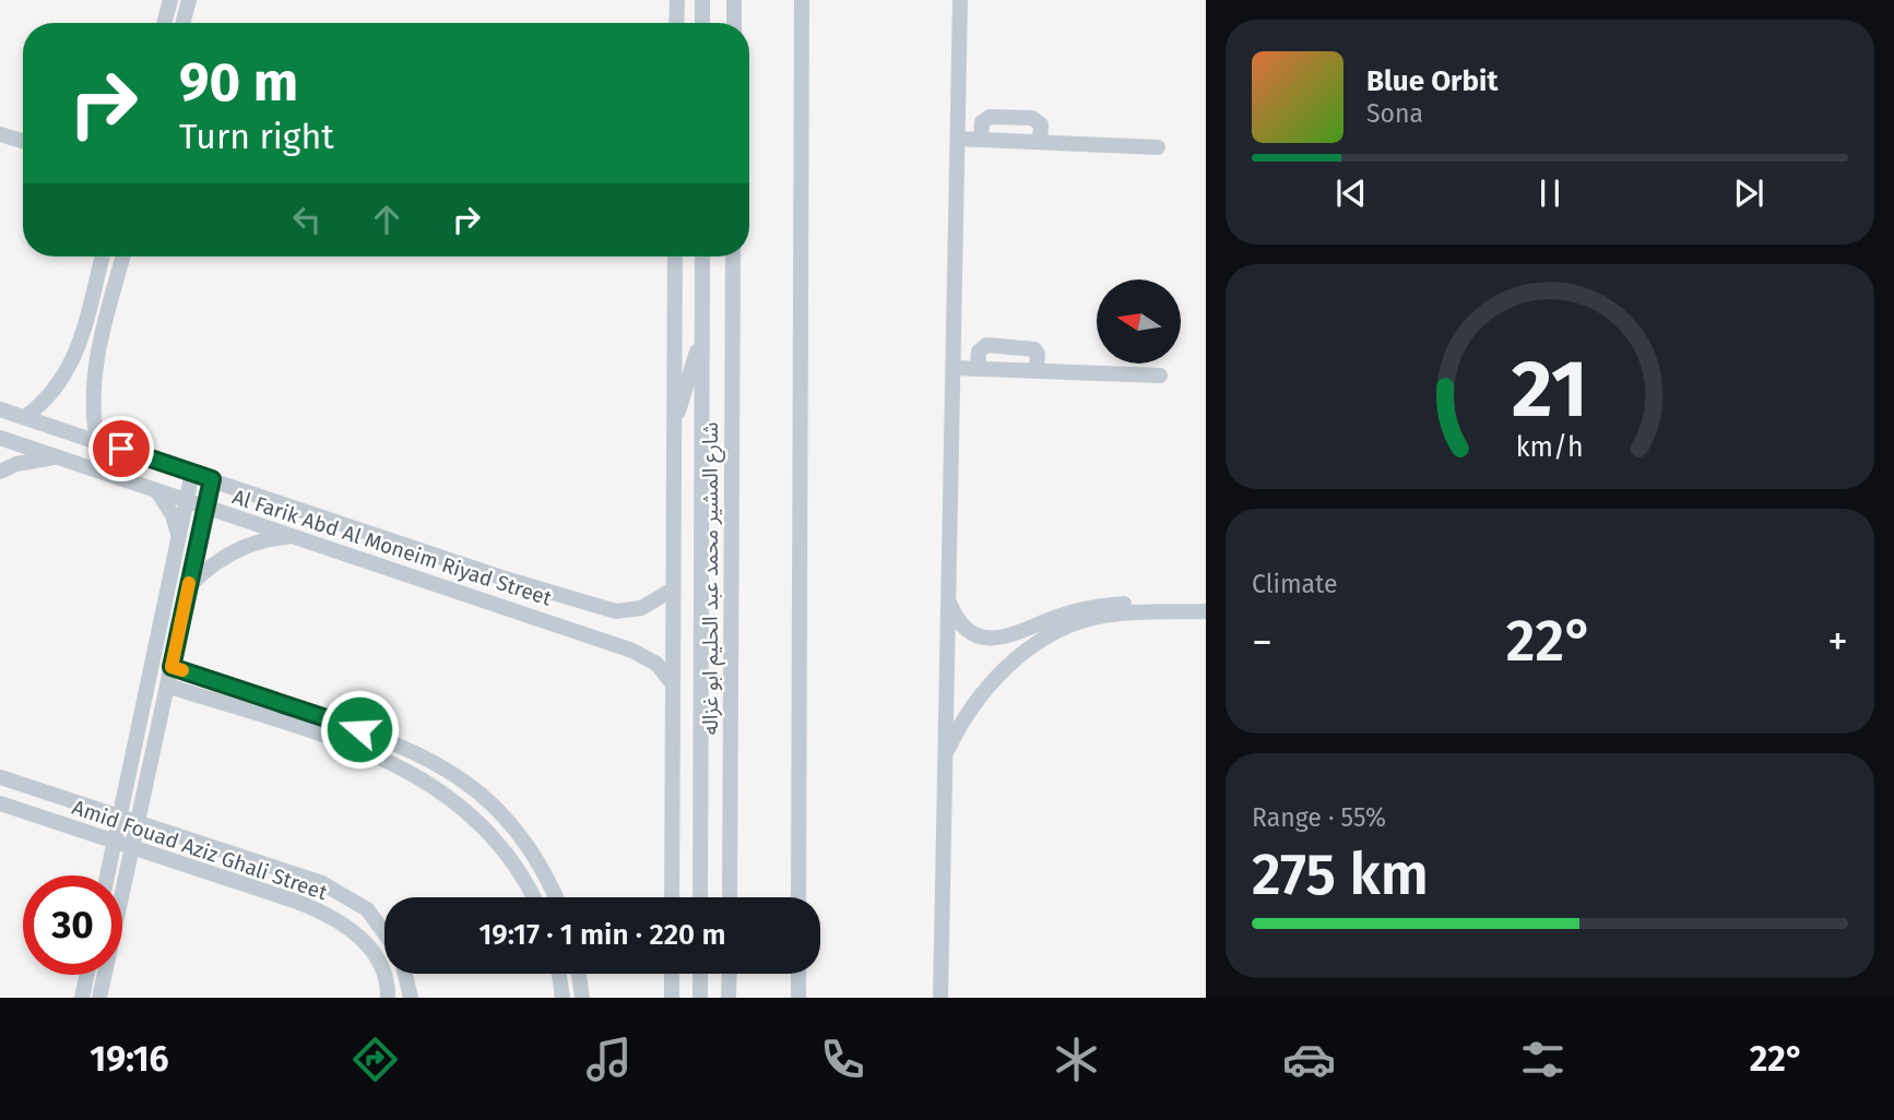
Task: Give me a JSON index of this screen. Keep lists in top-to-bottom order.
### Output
{
  "streets": {
    "street": ["Al Farik Abd Al Moneim Riyad Street", "شارع المشير محمد عبد الحليم ابو غزاله", "Amid Fouad Aziz Ghali Street"]
  },
  "north": "left",
  "page": {
    "turn": ["90 m", "Turn right"],
    "song": ["Blue Orbit", "Sona"],
    "tile": [
      "Climate",
      ["Range · 55%", "275 km"]
    ],
    "heat": ["−", "22°", "+"],
    "limit": "30",
    "trip": "19:17 · 1 min · 220 m",
    "tabs": ["19:16", "22°"],
    "gauge": ["21", "km/h"]
  }
}
